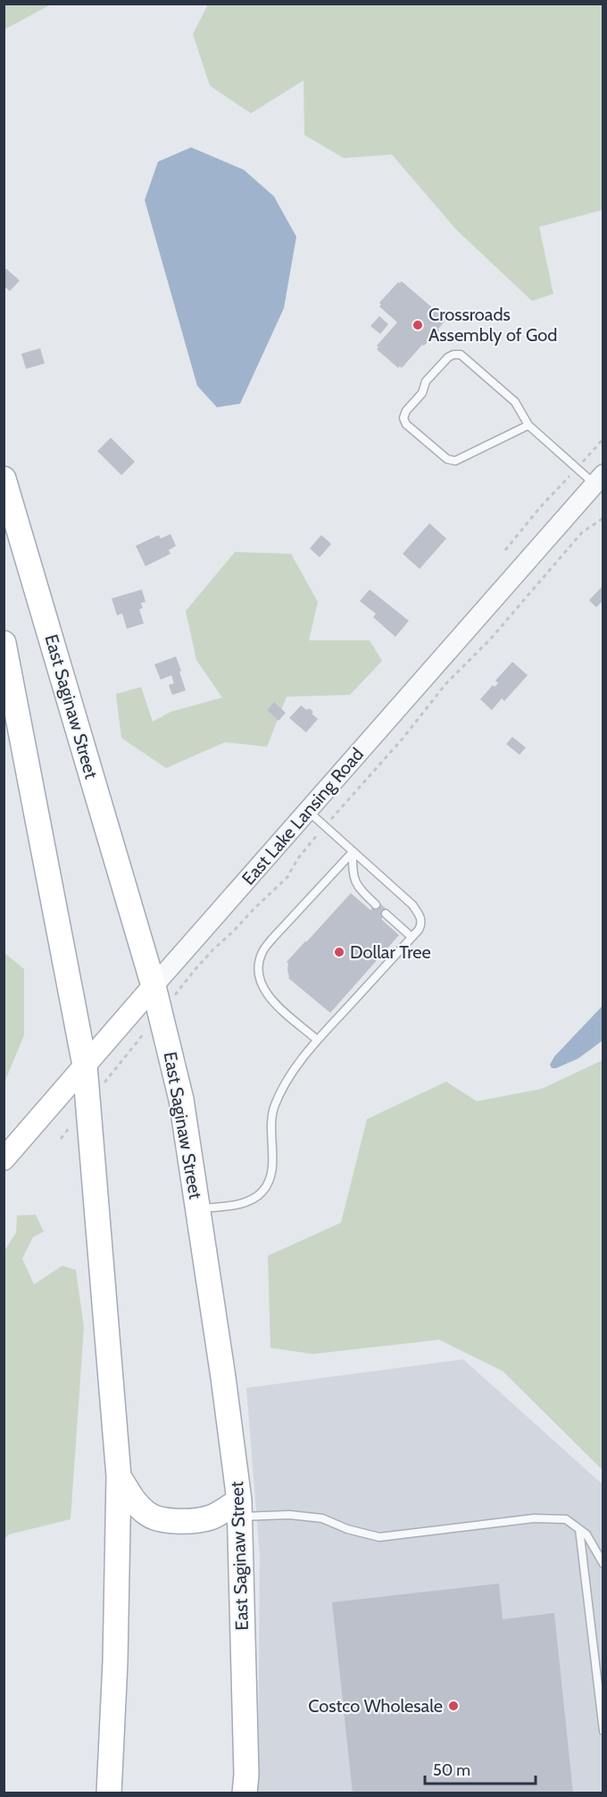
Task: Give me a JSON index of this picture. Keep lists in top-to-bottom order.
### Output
{
  "streets": {
    "main road": ["East Saginaw Street", "East Lake Lansing Road"]
  },
  "crossings": [
    ["East Saginaw Street", "East Lake Lansing Road"]
  ],
  "places": ["Crossroads Assembly of God", "Dollar Tree", "Costco Wholesale"],
  "scale_bar": "50 m"
}
